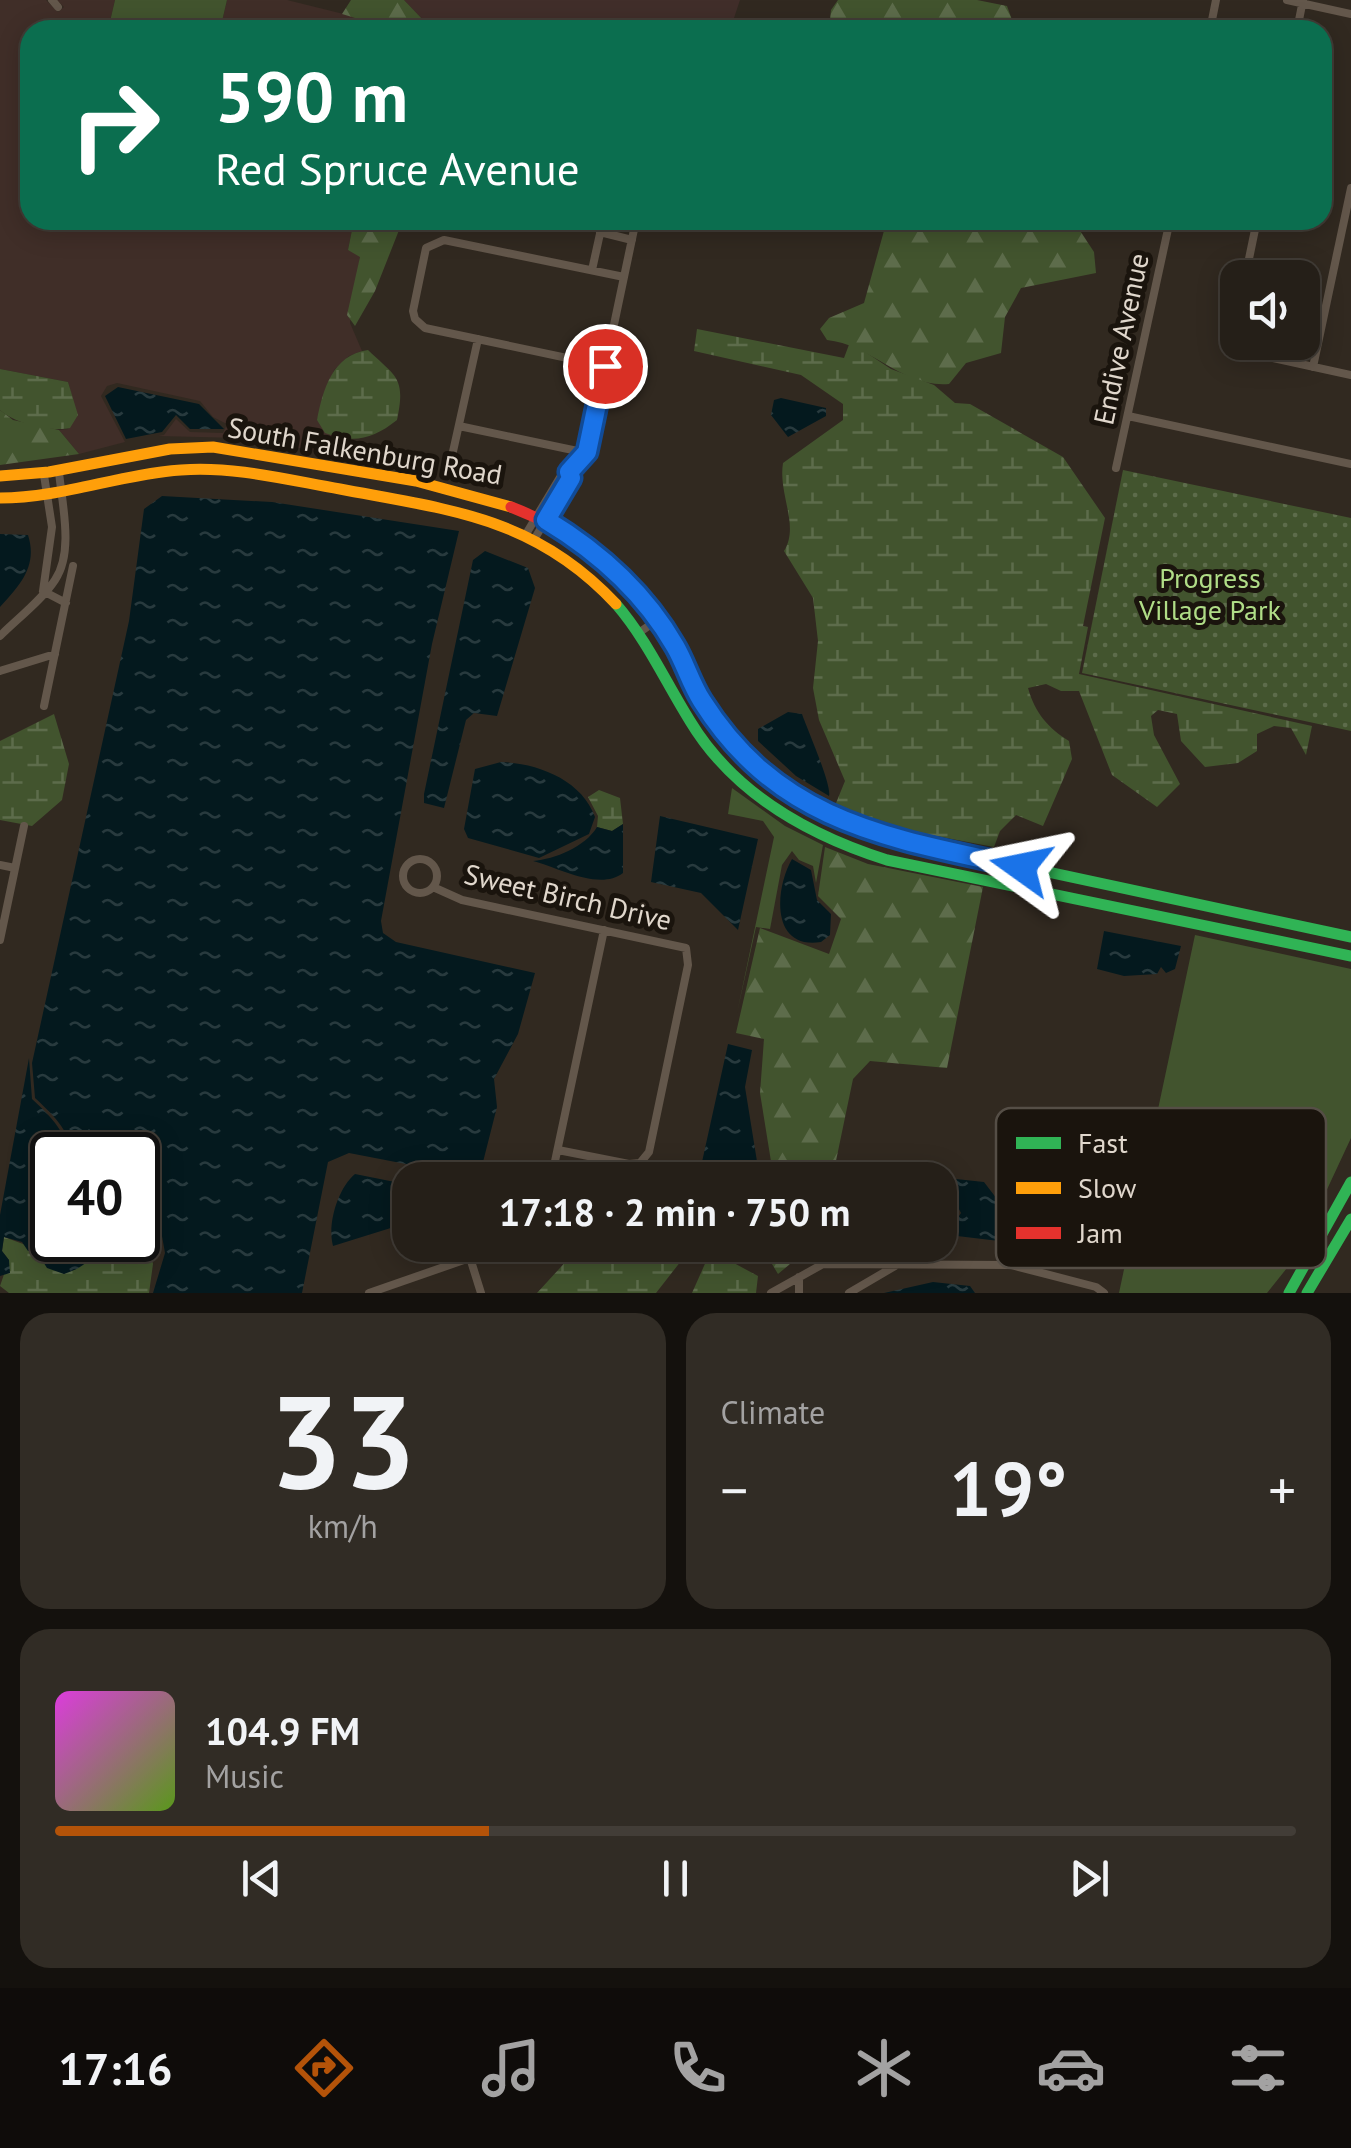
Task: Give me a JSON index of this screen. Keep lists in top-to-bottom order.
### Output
{
  "streets": {
    "street": ["Endive Avenue", "South Falkenburg Road", "Sweet Birch Drive"]
  },
  "parks": ["Progress Village Park"],
  "legend": ["Fast", "Slow", "Jam"],
  "page": {
    "turn": ["590 m", "Red Spruce Avenue"],
    "limit": "40",
    "trip": "17:18 · 2 min · 750 m",
    "tile": [
      ["33", "km/h"],
      "Climate"
    ],
    "heat": ["−", "19°", "+"],
    "song": ["104.9 FM", "Music"],
    "tabs": "17:16"
  }
}
